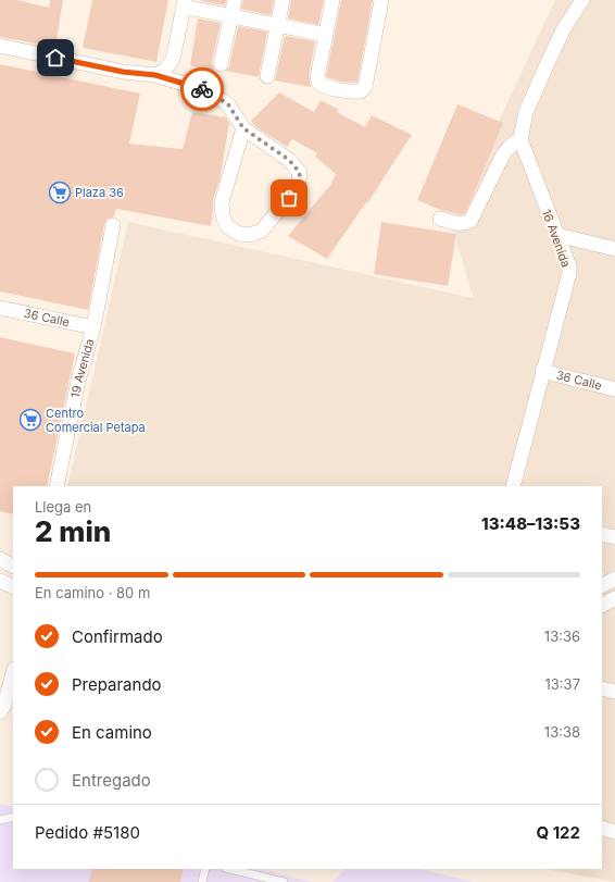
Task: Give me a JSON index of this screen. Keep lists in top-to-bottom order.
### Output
{
  "streets": {
    "street": ["16 Avenida", "36 Calle", "19 Avenida"]
  },
  "crossings": [
    ["16 Avenida", "36 Calle"],
    ["36 Calle", "19 Avenida"]
  ],
  "places": {
    "supermarket": ["Plaza 36", "Centro Comercial Petapa"]
  },
  "page": {
    "heading": ["2 min", "Llega en", "13:48–13:53"],
    "panel": ["Pedido #5180", "Q 122"],
    "bar": "En camino · 80 m",
    "list": [
      ["Confirmado", "13:36"],
      ["Preparando", "13:37"],
      ["En camino", "13:38"],
      "Entregado"
    ]
  }
}
